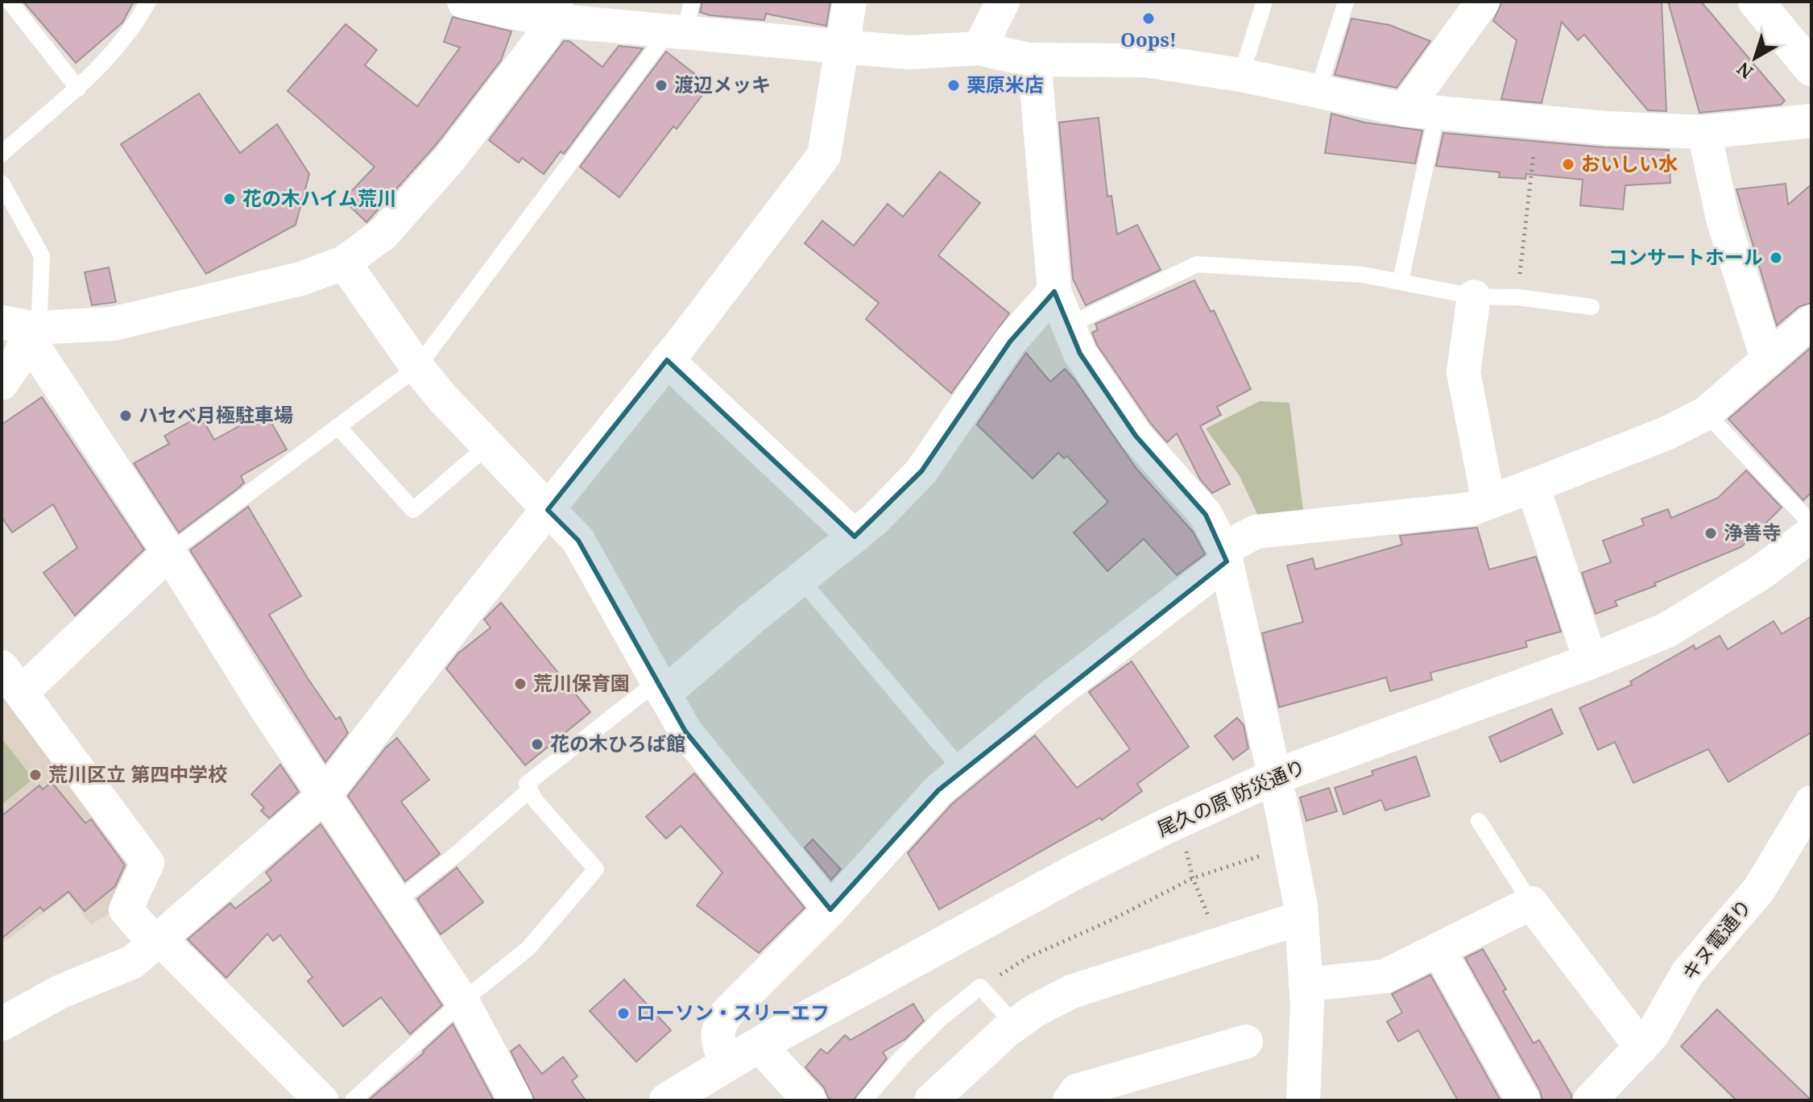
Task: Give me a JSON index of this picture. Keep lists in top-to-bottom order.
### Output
{
  "streets": {
    "street": ["尾久の原 防災通り", "キヌ電通り"]
  },
  "places": [
    "Oops!",
    "渡辺メッキ",
    "栗原米店",
    "おいしい水",
    "花の木ハイム荒川",
    "コンサートホール",
    "ハセベ月極駐車場",
    "浄善寺",
    "荒川保育園",
    "花の木ひろば館",
    "荒川区立 第四中学校",
    "ローソン・スリーエフ"
  ],
  "north": "bottom left"
}
